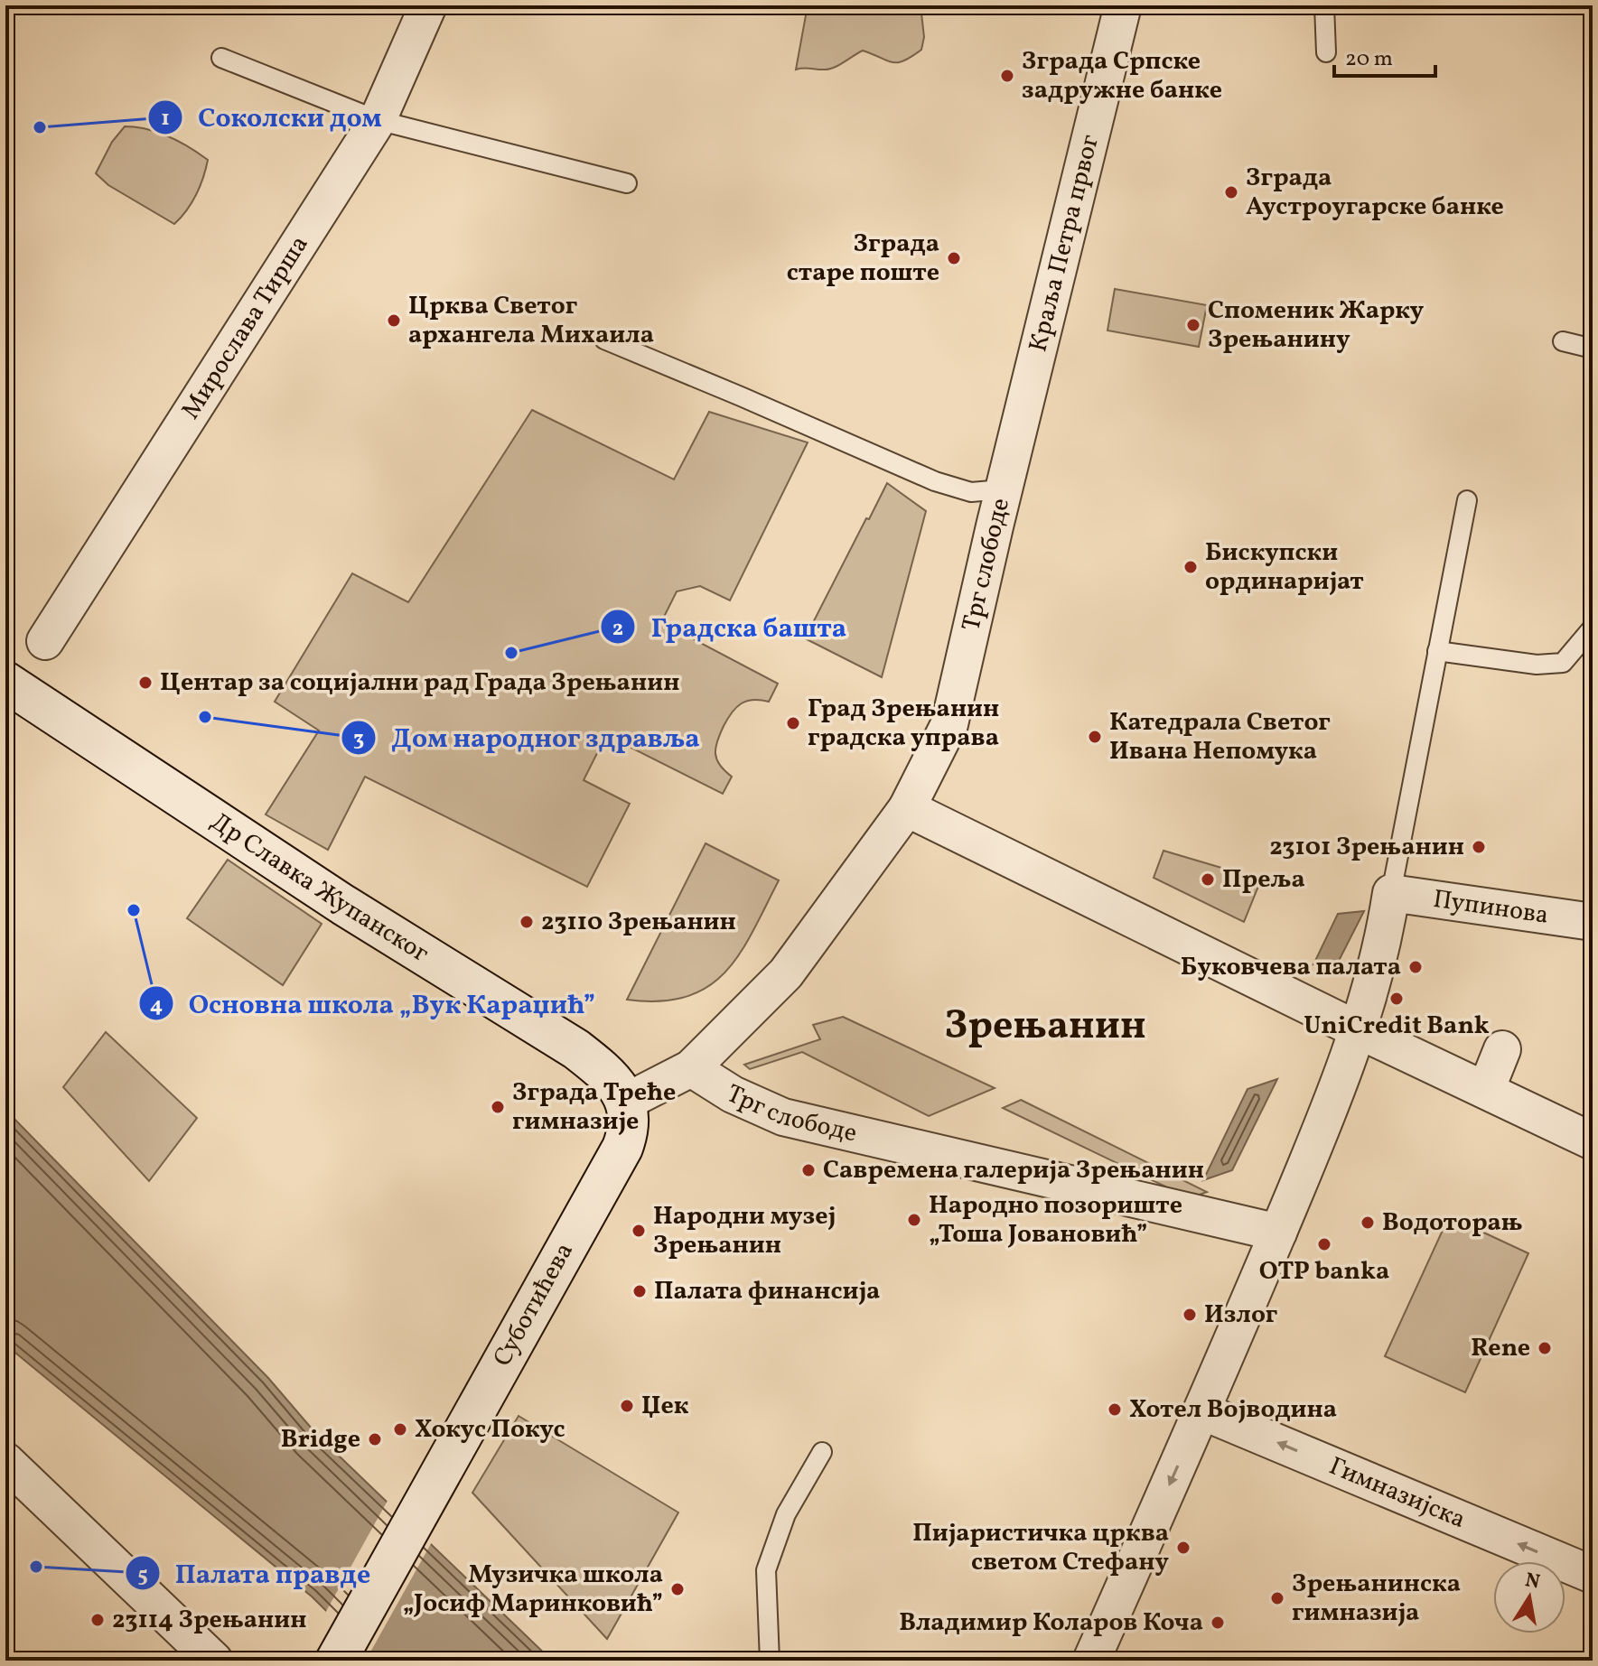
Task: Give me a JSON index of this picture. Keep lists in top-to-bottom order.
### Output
{
  "streets": {
    "street": [
      "Краља Петра првог",
      "Мирослава Тирша",
      "Трг слободе",
      "Др Славка Жупанског",
      "Пупинова",
      "Суботићева",
      "Гимназијска"
    ]
  },
  "crossings": [
    ["Краља Петра првог", "Трг слободе"],
    ["Трг слободе", "Др Славка Жупанског"],
    ["Трг слободе", "Суботићева"],
    ["Др Славка Жупанског", "Суботићева"]
  ],
  "one_way": ["Гимназијска"],
  "districts": ["Зрењанин"],
  "places": [
    "Зграда Српске задружне банке",
    "Соколски дом",
    "Зграда Аустроугарске банке",
    "Зграда старе поште",
    "Црква Светог архангела Михаила",
    "Споменик Жарку Зрењанину",
    "Бискупски ординаријат",
    "Градска башта",
    "Центар за социјални рад Града Зрењанин",
    "Дом народног здравља",
    "Град Зрењанин градска управа",
    "Катедрала Светог Ивана Непомука",
    "23101 Зрењанин",
    "Преља",
    "Основна школа „Вук Караџић”",
    "23110 Зрењанин",
    "Буковчева палата",
    "UniCredit Bank",
    "Зграда Треће гимназије",
    "Савремена галерија Зрењанин",
    "Народно позориште „Тоша Јовановић”",
    "Водоторањ",
    "Народни музеј Зрењанин",
    "OTP banka",
    "Палата финансија",
    "Излог",
    "Rene",
    "Џек",
    "Хотел Војводина",
    "Хокус Покус",
    "Bridge",
    "Пијаристичка црква светом Стефану",
    "Палата правде",
    "Музичка школа „Јосиф Маринковић”",
    "Зрењанинска гимназија",
    "23114 Зрењанин",
    "Владимир Коларов Коча"
  ],
  "scale_bar": "20 m",
  "north": "top"
}
